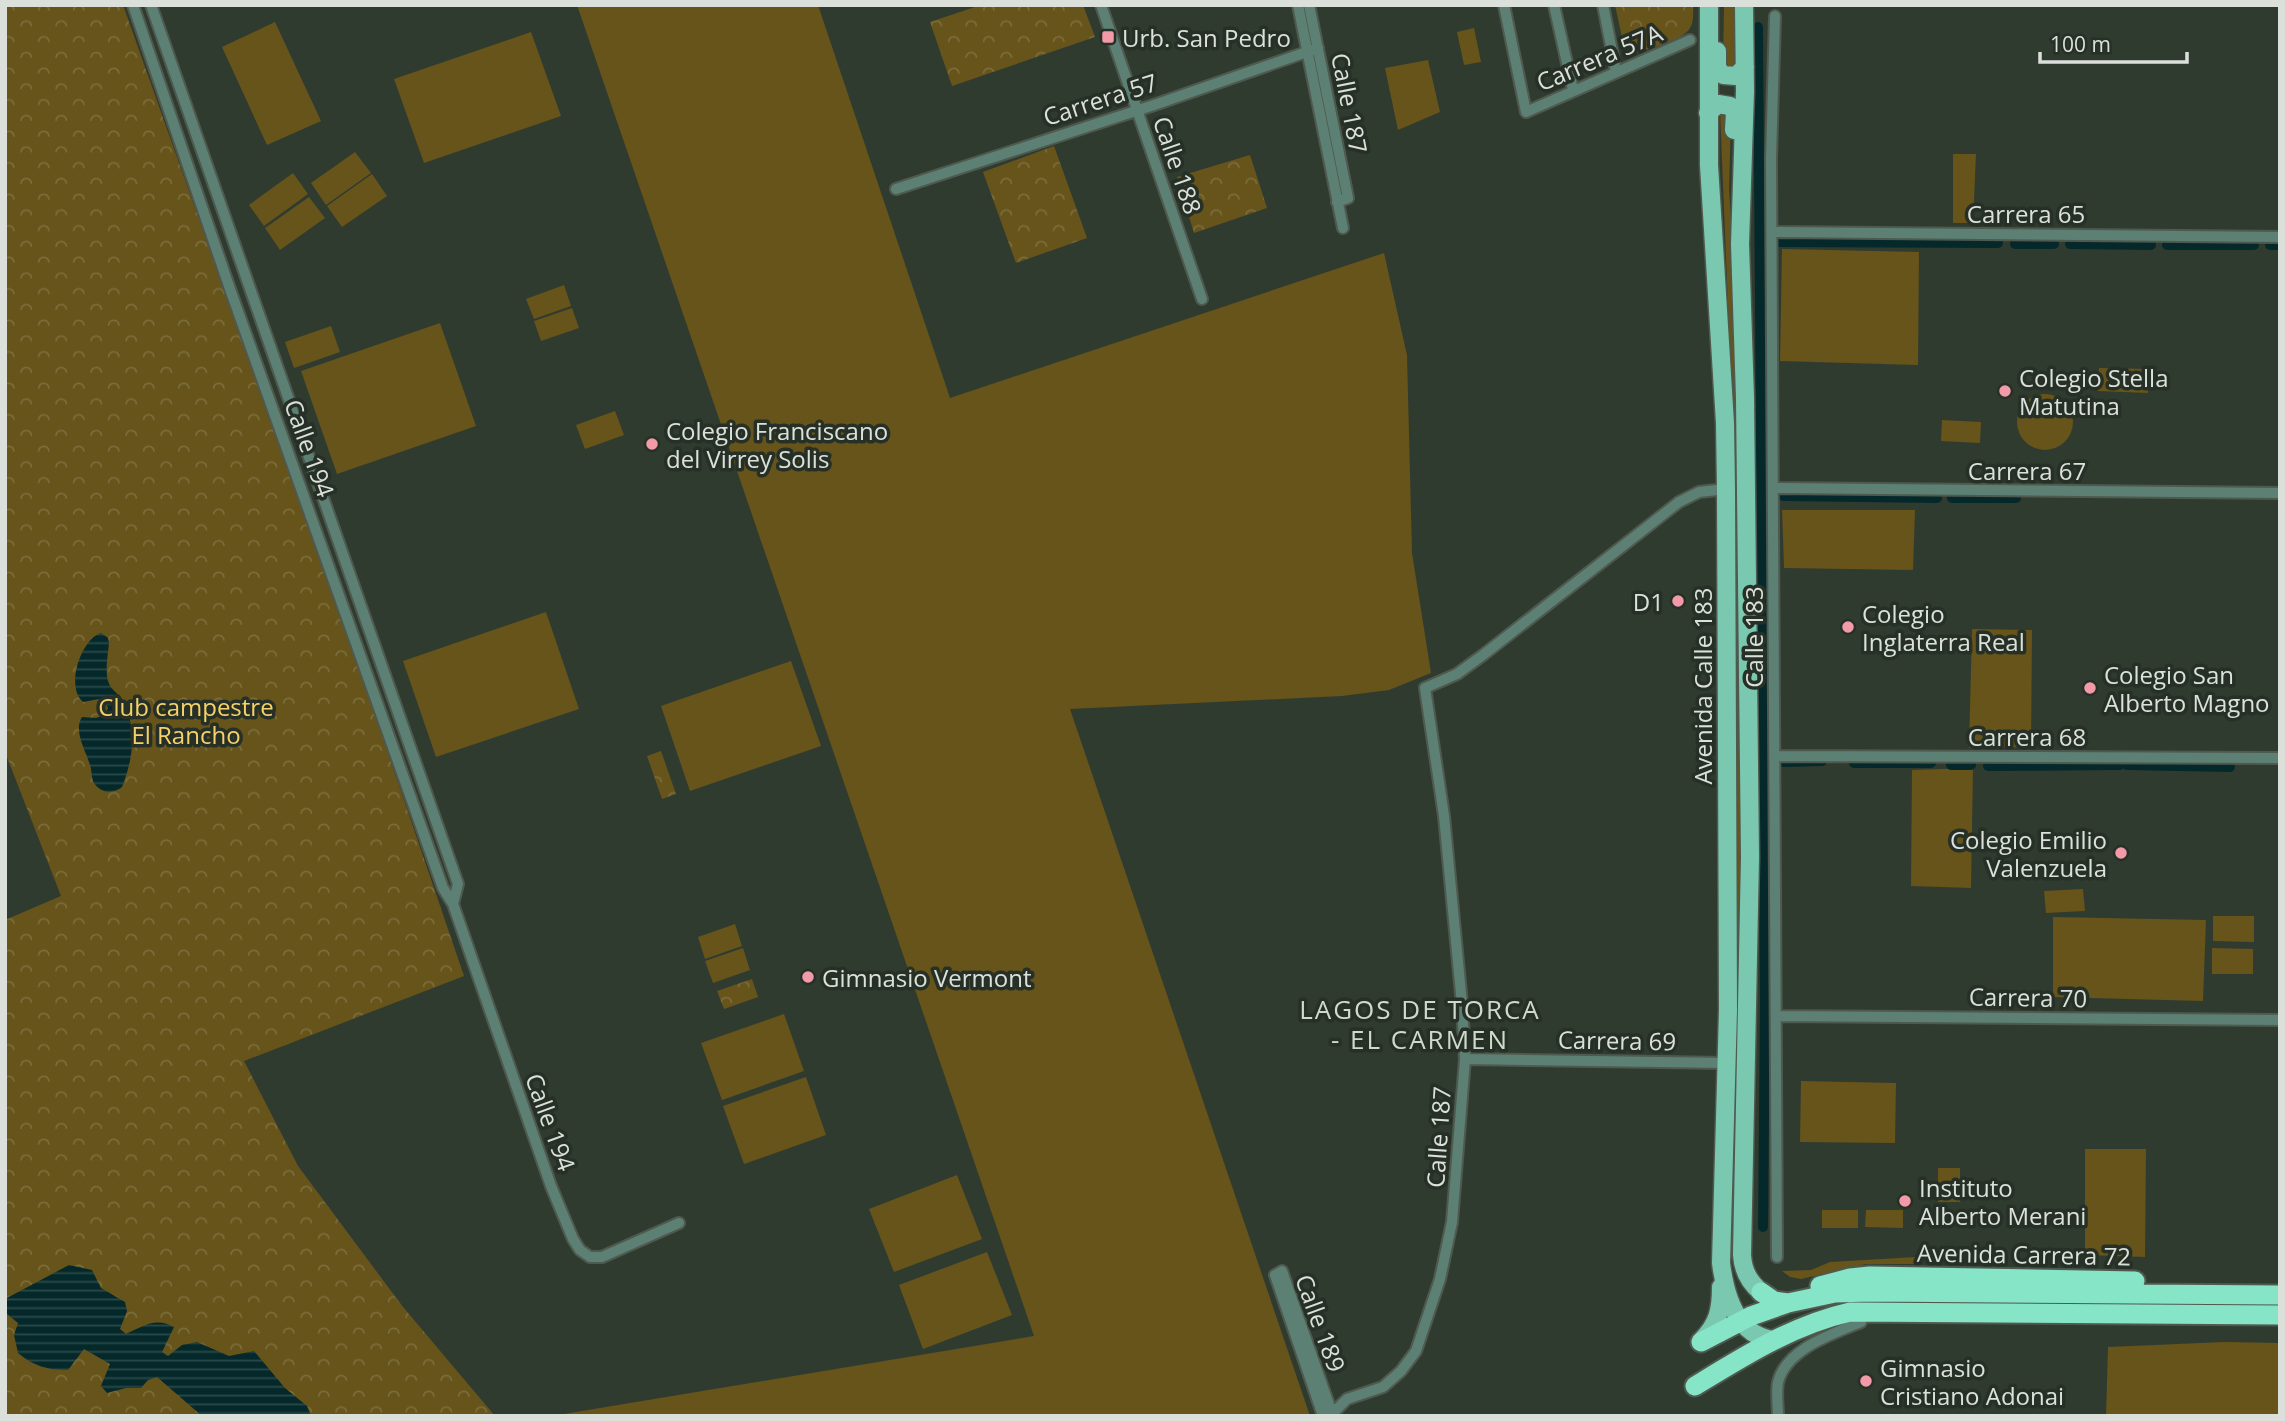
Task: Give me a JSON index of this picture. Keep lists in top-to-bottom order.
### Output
{
  "streets": {
    "highway": ["Avenida Carrera 72"],
    "main road": ["Avenida Calle 183"],
    "street": [
      "Carrera 57A",
      "Carrera 57",
      "Calle 187",
      "Calle 188",
      "Carrera 65",
      "Calle 194",
      "Carrera 67",
      "Calle 183",
      "Carrera 68",
      "Carrera 70",
      "Carrera 69",
      "Calle 189"
    ]
  },
  "crossings": [
    ["Carrera 57", "Calle 187"],
    ["Carrera 57", "Calle 188"],
    ["Calle 187", "Avenida Calle 183"],
    ["Calle 187", "Carrera 69"],
    ["Calle 187", "Calle 189"],
    ["Carrera 65", "Calle 183"],
    ["Carrera 67", "Calle 183"],
    ["Calle 183", "Carrera 68"],
    ["Calle 183", "Carrera 70"],
    ["Avenida Calle 183", "Carrera 69"],
    ["Avenida Calle 183", "Avenida Carrera 72"]
  ],
  "districts": ["LAGOS DE TORCA - EL CARMEN"],
  "parks": ["Club campestre El Rancho"],
  "places": {
    "transit": ["Urb. San Pedro"],
    "other": [
      "Colegio Stella Matutina",
      "Colegio Franciscano del Virrey Solis",
      "D1",
      "Colegio Inglaterra Real",
      "Colegio San Alberto Magno",
      "Colegio Emilio Valenzuela",
      "Gimnasio Vermont",
      "Instituto Alberto Merani",
      "Gimnasio Cristiano Adonai"
    ]
  },
  "scale_bar": "100 m"
}
